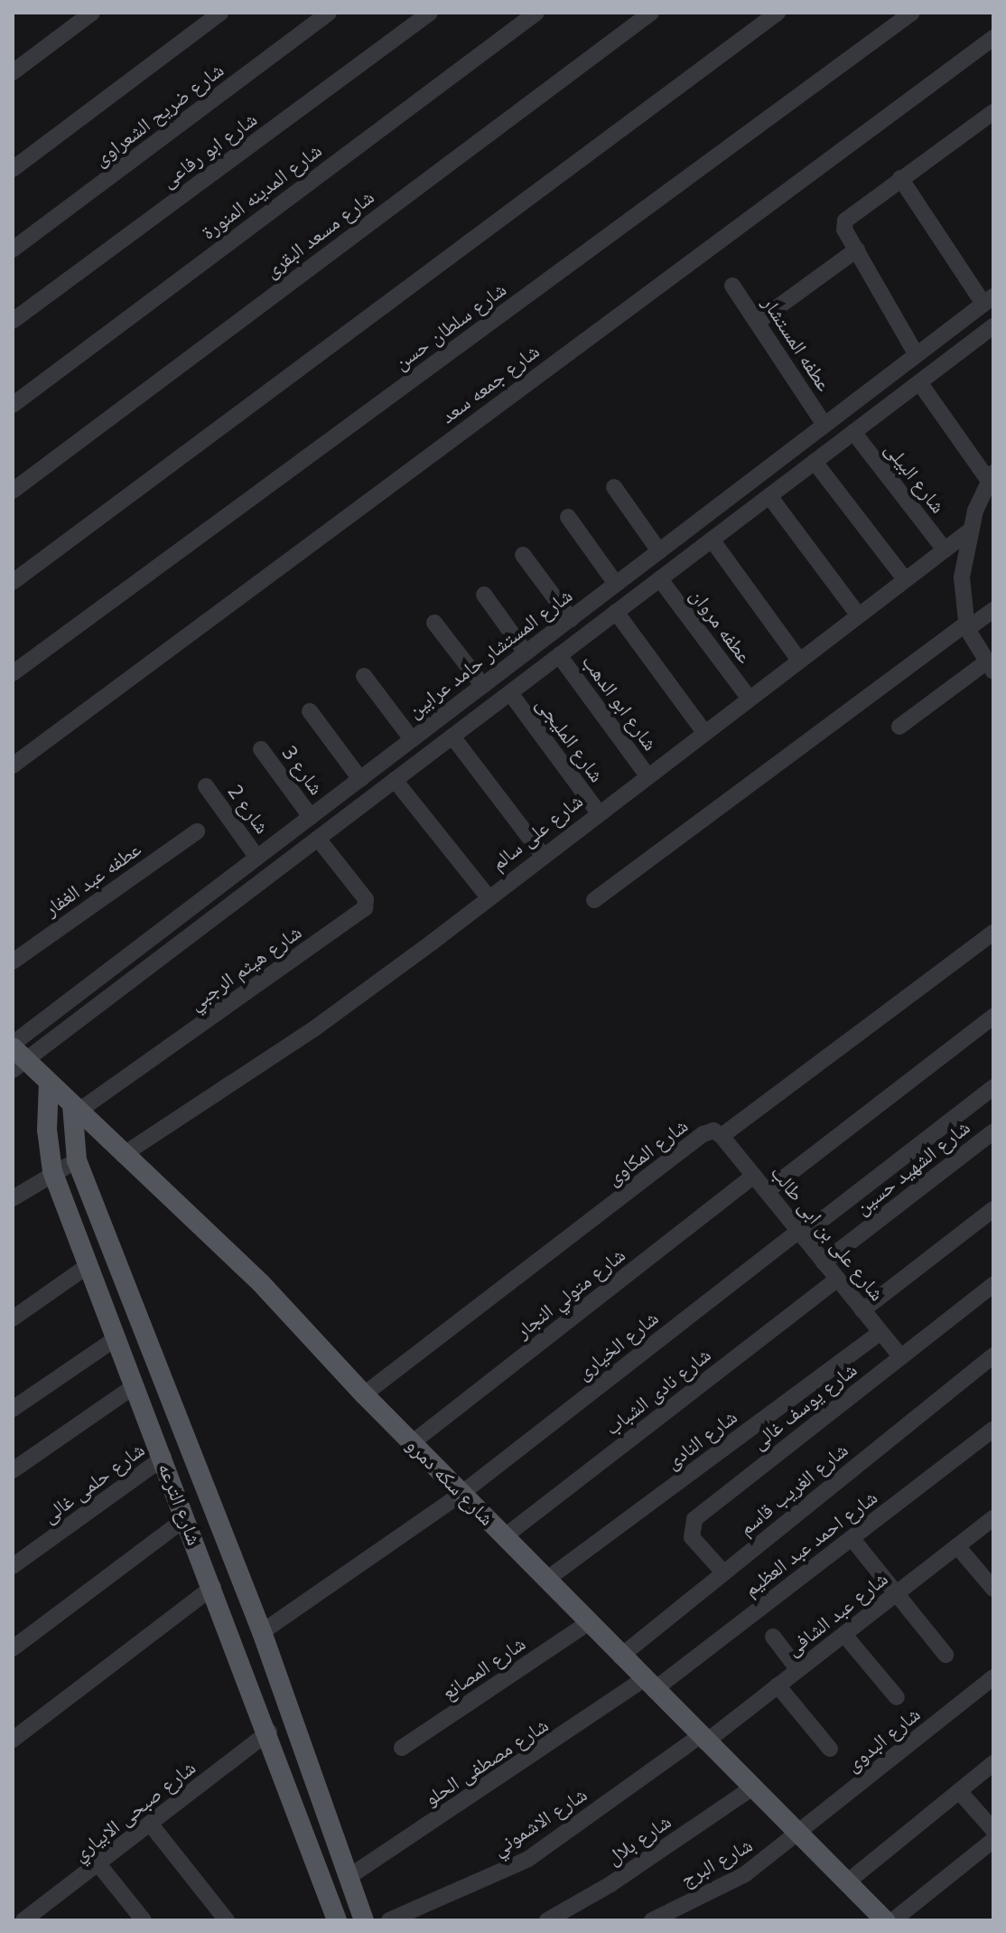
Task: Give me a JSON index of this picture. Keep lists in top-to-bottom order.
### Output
{
  "streets": {
    "main road": ["شارع سكه دمرو", "شارع الترعه"],
    "street": [
      "شارع ضريح الشعراوى",
      "شارع ابو رفاعى",
      "شارع المدينه المنورة",
      "شارع مسعد البقرى",
      "شارع سلطان حسن",
      "عطفه المستشار",
      "شارع جمعه سعد",
      "شارع البيلى",
      "عطفه مروان",
      "شارع المستشار حامد عرابين",
      "شارع ابو الدهب",
      "شارع المليجى",
      "شارع 3",
      "شارع 2",
      "شارع على سالم",
      "عطفه عبد الغفار",
      "شارع هيثم الرجبي",
      "شارع المكاوى",
      "شارع الشهيد حسين",
      "شارع على بن ابى طالب",
      "شارع متولي النجار",
      "شارع الخيارى",
      "شارع نادى الشباب",
      "شارع يوسف غالى",
      "شارع النادى",
      "شارع حلمى غالى",
      "شارع الغريب قاسم",
      "شارع احمد عبد العظيم",
      "شارع عبد الشافى",
      "شارع المصانع",
      "شارع البدوى",
      "شارع مصطفى الحلو",
      "شارع صبحى الابياري",
      "شارع الاشموني",
      "شارع بلال",
      "شارع البرج"
    ]
  },
  "crossings": [
    ["عطفه المستشار", "شارع المستشار حامد عرابين"],
    ["شارع البيلى", "شارع على سالم"],
    ["عطفه مروان", "شارع على سالم"],
    ["شارع المستشار حامد عرابين", "شارع 3"],
    ["شارع المستشار حامد عرابين", "شارع 2"],
    ["شارع المستشار حامد عرابين", "شارع سكه دمرو"],
    ["شارع ابو الدهب", "شارع على سالم"],
    ["شارع المليجى", "شارع على سالم"],
    ["شارع على سالم", "شارع سكه دمرو"],
    ["شارع هيثم الرجبي", "شارع سكه دمرو"],
    ["شارع هيثم الرجبي", "شارع الترعه"],
    ["شارع المكاوى", "شارع على بن ابى طالب"],
    ["شارع المكاوى", "شارع سكه دمرو"],
    ["شارع الشهيد حسين", "شارع على بن ابى طالب"],
    ["شارع على بن ابى طالب", "شارع متولي النجار"],
    ["شارع على بن ابى طالب", "شارع الخيارى"],
    ["شارع على بن ابى طالب", "شارع نادى الشباب"],
    ["شارع على بن ابى طالب", "شارع يوسف غالى"],
    ["شارع على بن ابى طالب", "شارع النادى"],
    ["شارع متولي النجار", "شارع سكه دمرو"],
    ["شارع الخيارى", "شارع سكه دمرو"],
    ["شارع الخيارى", "شارع الترعه"],
    ["شارع نادى الشباب", "شارع سكه دمرو"],
    ["شارع يوسف غالى", "شارع الغريب قاسم"],
    ["شارع النادى", "شارع سكه دمرو"],
    ["شارع سكه دمرو", "شارع الغريب قاسم"],
    ["شارع سكه دمرو", "شارع الترعه"],
    ["شارع سكه دمرو", "شارع احمد عبد العظيم"],
    ["شارع سكه دمرو", "شارع عبد الشافى"],
    ["شارع سكه دمرو", "شارع المصانع"],
    ["شارع سكه دمرو", "شارع البدوى"],
    ["شارع سكه دمرو", "شارع مصطفى الحلو"],
    ["شارع سكه دمرو", "شارع الاشموني"],
    ["شارع سكه دمرو", "شارع بلال"],
    ["شارع سكه دمرو", "شارع البرج"],
    ["شارع حلمى غالى", "شارع الترعه"],
    ["شارع الترعه", "شارع مصطفى الحلو"],
    ["شارع الترعه", "شارع صبحى الابياري"],
    ["شارع احمد عبد العظيم", "شارع مصطفى الحلو"],
    ["شارع عبد الشافى", "شارع الاشموني"],
    ["شارع البدوى", "شارع البرج"]
  ]
}
